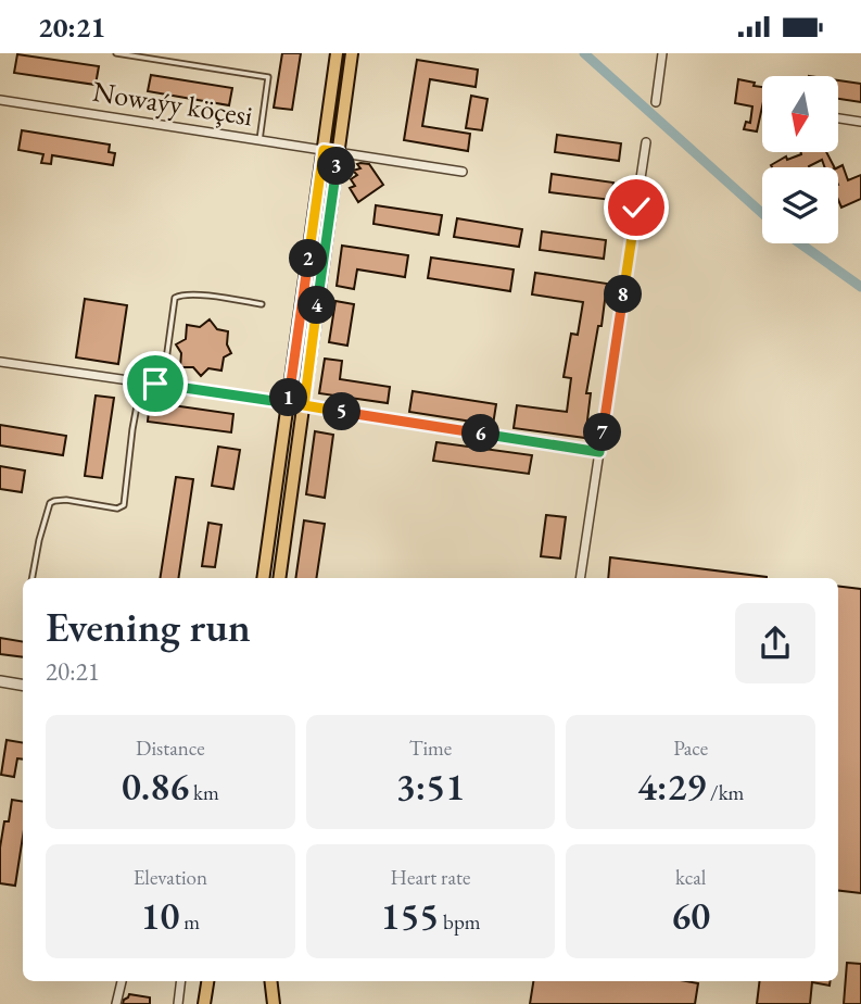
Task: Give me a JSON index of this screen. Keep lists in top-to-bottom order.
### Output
{
  "streets": {
    "street": ["Nowaýy köçesi"]
  },
  "north": "bottom",
  "page": {
    "status": "20:21",
    "pins": [
      "3",
      "2",
      "8",
      "4",
      "1",
      "5",
      "7",
      "6"
    ],
    "heading": ["Evening run", "20:21"],
    "stats": [
      ["Distance", "0.86 km"],
      ["Time", "3:51"],
      ["Pace", "4:29 /km"],
      ["Elevation", "10 m"],
      ["Heart rate", "155 bpm"],
      ["kcal", "60"]
    ]
  }
}
